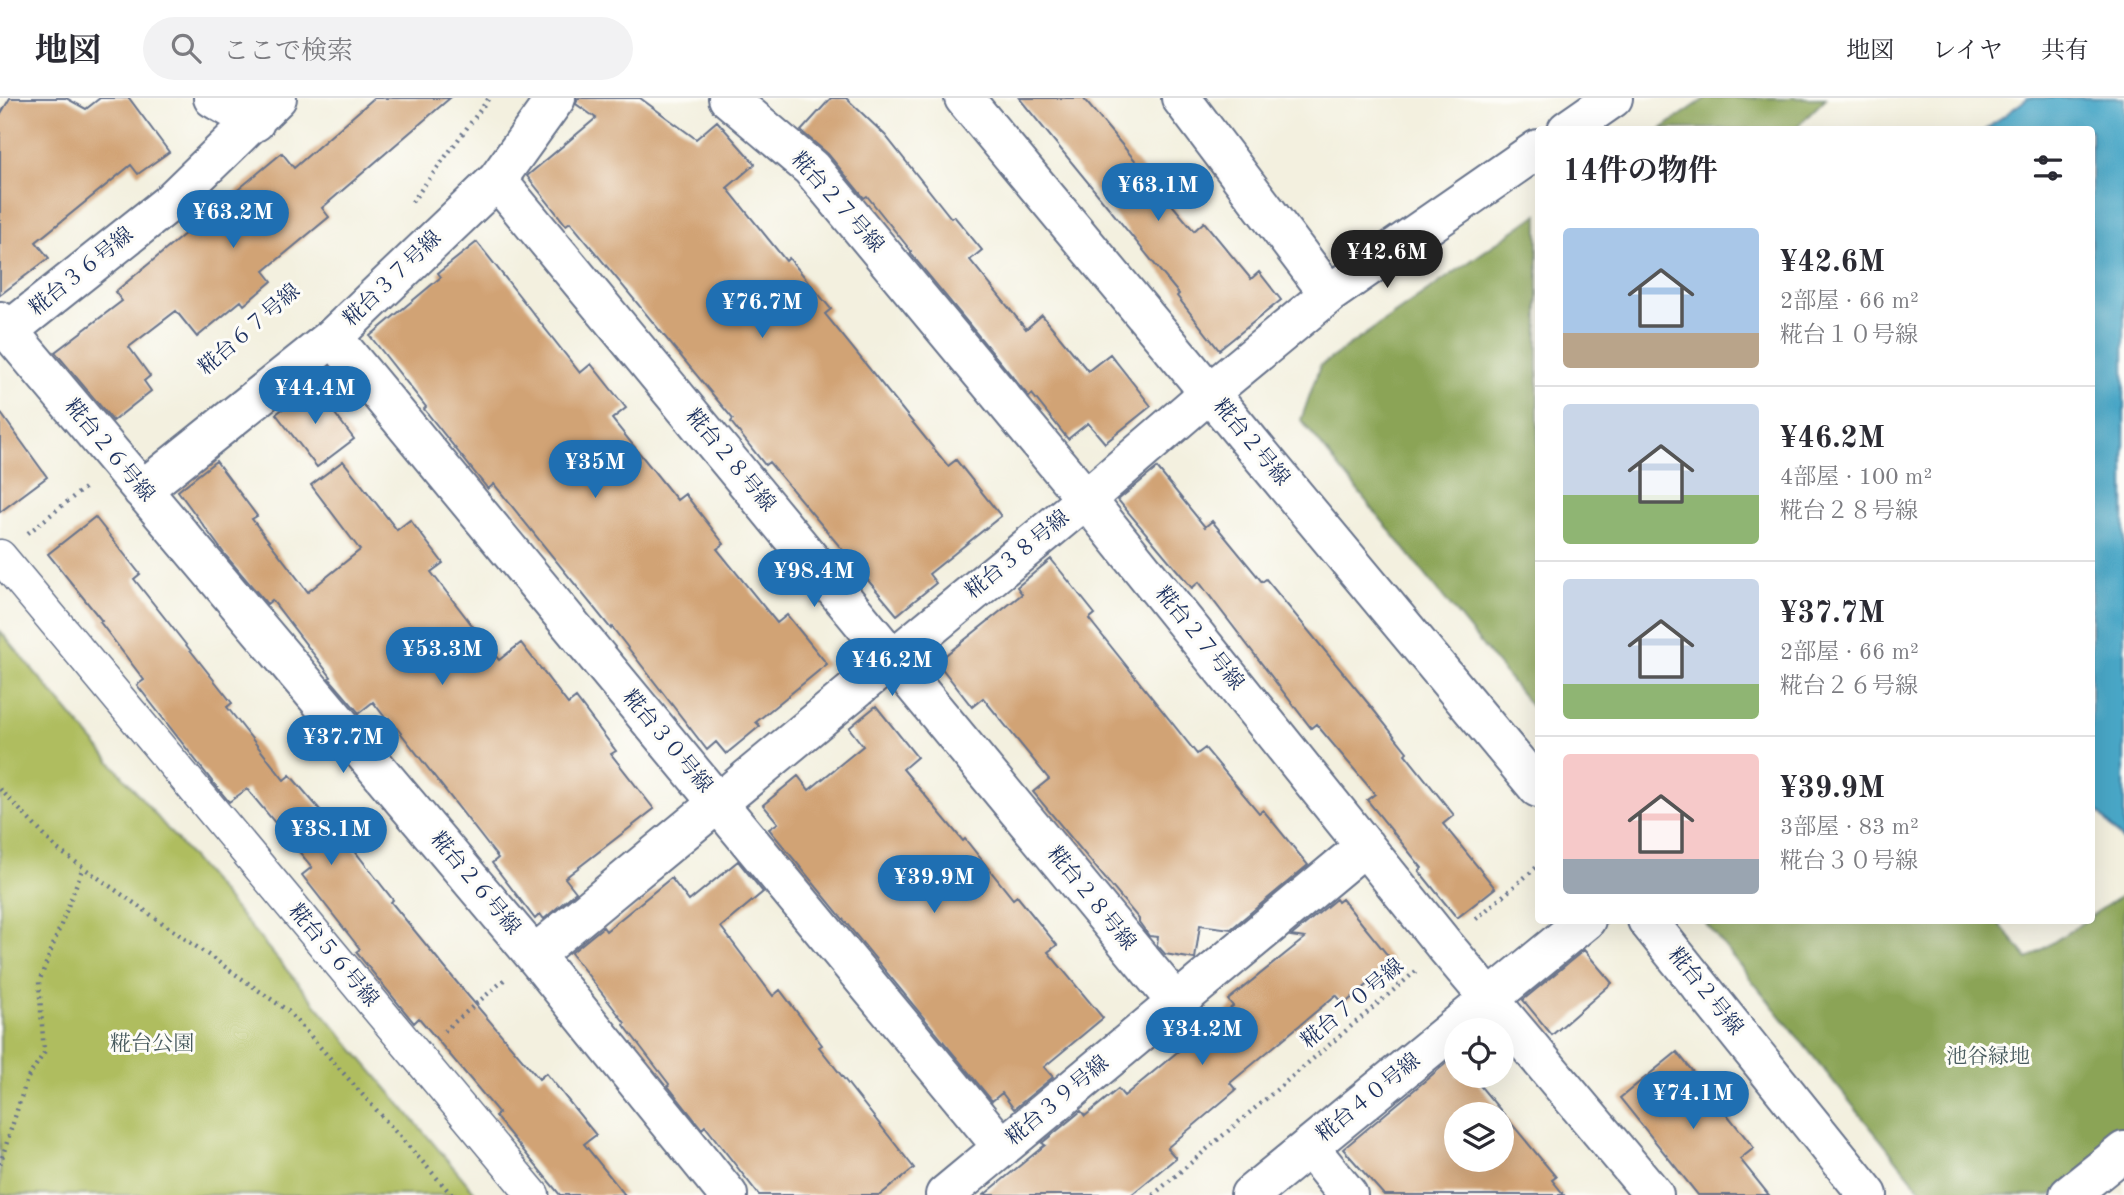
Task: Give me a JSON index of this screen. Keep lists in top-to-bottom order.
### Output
{
  "streets": {
    "street": [
      "糀台２７号線",
      "糀台３６号線",
      "糀台３７号線",
      "糀台２号線",
      "糀台２６号線",
      "糀台２８号線",
      "糀台３８号線",
      "糀台３０号線",
      "糀台５６号線",
      "糀台４０号線",
      "糀台３９号線"
    ],
    "path": ["糀台７０号線"]
  },
  "crossings": [
    ["糀台２７号線", "糀台３８号線"],
    ["糀台２７号線", "糀台７０号線"],
    ["糀台２７号線", "糀台４０号線"],
    ["糀台２７号線", "糀台３９号線"],
    ["糀台３６号線", "糀台２６号線"],
    ["糀台３７号線", "糀台２６号線"],
    ["糀台３７号線", "糀台２８号線"],
    ["糀台３７号線", "糀台３０号線"],
    ["糀台２号線", "糀台３８号線"],
    ["糀台２６号線", "糀台３８号線"],
    ["糀台２８号線", "糀台３８号線"],
    ["糀台２８号線", "糀台３９号線"],
    ["糀台３８号線", "糀台３０号線"],
    ["糀台３０号線", "糀台３９号線"]
  ],
  "parks": ["糀台公園", "池谷緑地"],
  "page": {
    "header": "地図",
    "search": "ここで検索",
    "nav": ["地図", "レイヤ", "共有"],
    "heading": "14件の物件",
    "price": [
      "¥63.1M",
      "¥63.2M",
      "¥42.6M",
      "¥76.7M",
      "¥44.4M",
      "¥35M",
      "¥98.4M",
      "¥53.3M",
      "¥46.2M",
      "¥37.7M",
      "¥38.1M",
      "¥39.9M",
      "¥34.2M",
      "¥74.1M"
    ],
    "list": [
      {
        "name": "¥42.6M",
        "note": "2部屋 · 66 m² · 糀台１０号線"
      },
      {
        "name": "¥46.2M",
        "note": "4部屋 · 100 m² · 糀台２８号線"
      },
      {
        "name": "¥37.7M",
        "note": "2部屋 · 66 m² · 糀台２６号線"
      },
      {
        "name": "¥39.9M",
        "note": "3部屋 · 83 m² · 糀台３０号線"
      }
    ]
  }
}
